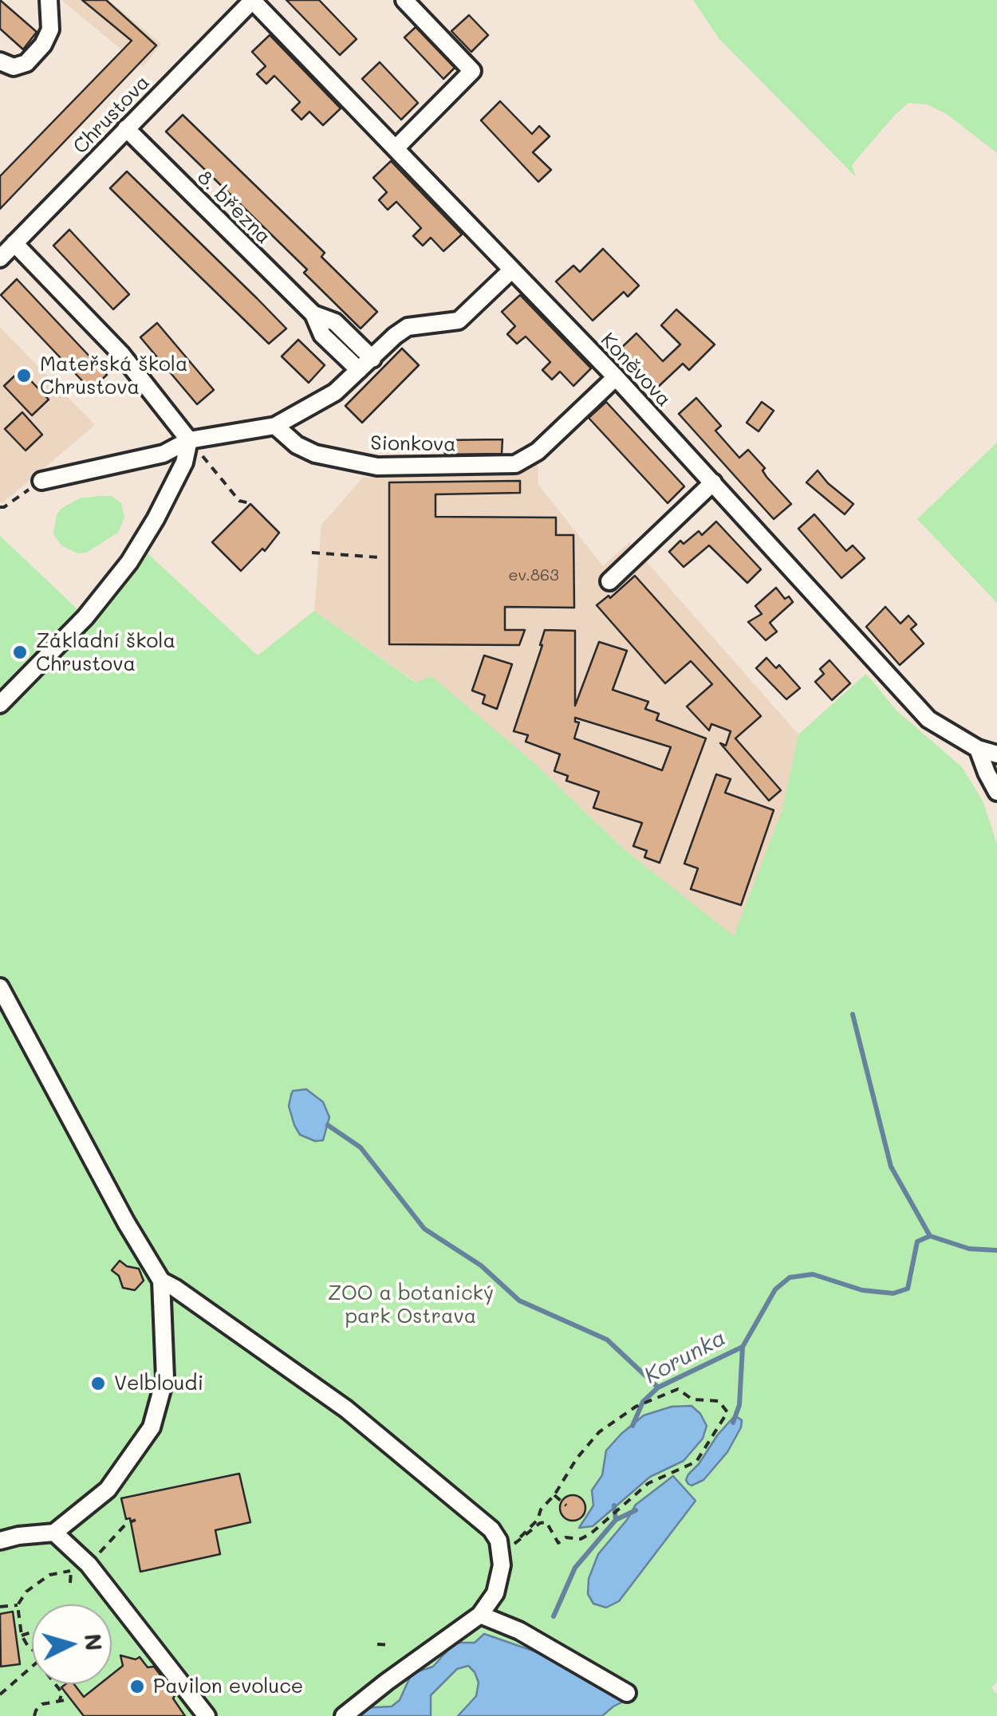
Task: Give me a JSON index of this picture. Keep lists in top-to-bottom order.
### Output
{
  "streets": {
    "street": [
      "Chrustova",
      "8. března",
      "Koněvova",
      "Sionkova"
    ]
  },
  "crossings": [
    ["Chrustova", "8. března"],
    ["Chrustova", "Koněvova"],
    ["Koněvova", "Sionkova"]
  ],
  "water": ["Korunka"],
  "parks": ["ZOO a botanický park Ostrava"],
  "places": [
    "Mateřská škola Chrustova",
    "Základní škola Chrustova",
    "Velbloudi",
    "Pavilon evoluce"
  ],
  "house_numbers": ["ev.863"],
  "north": "right"
}
